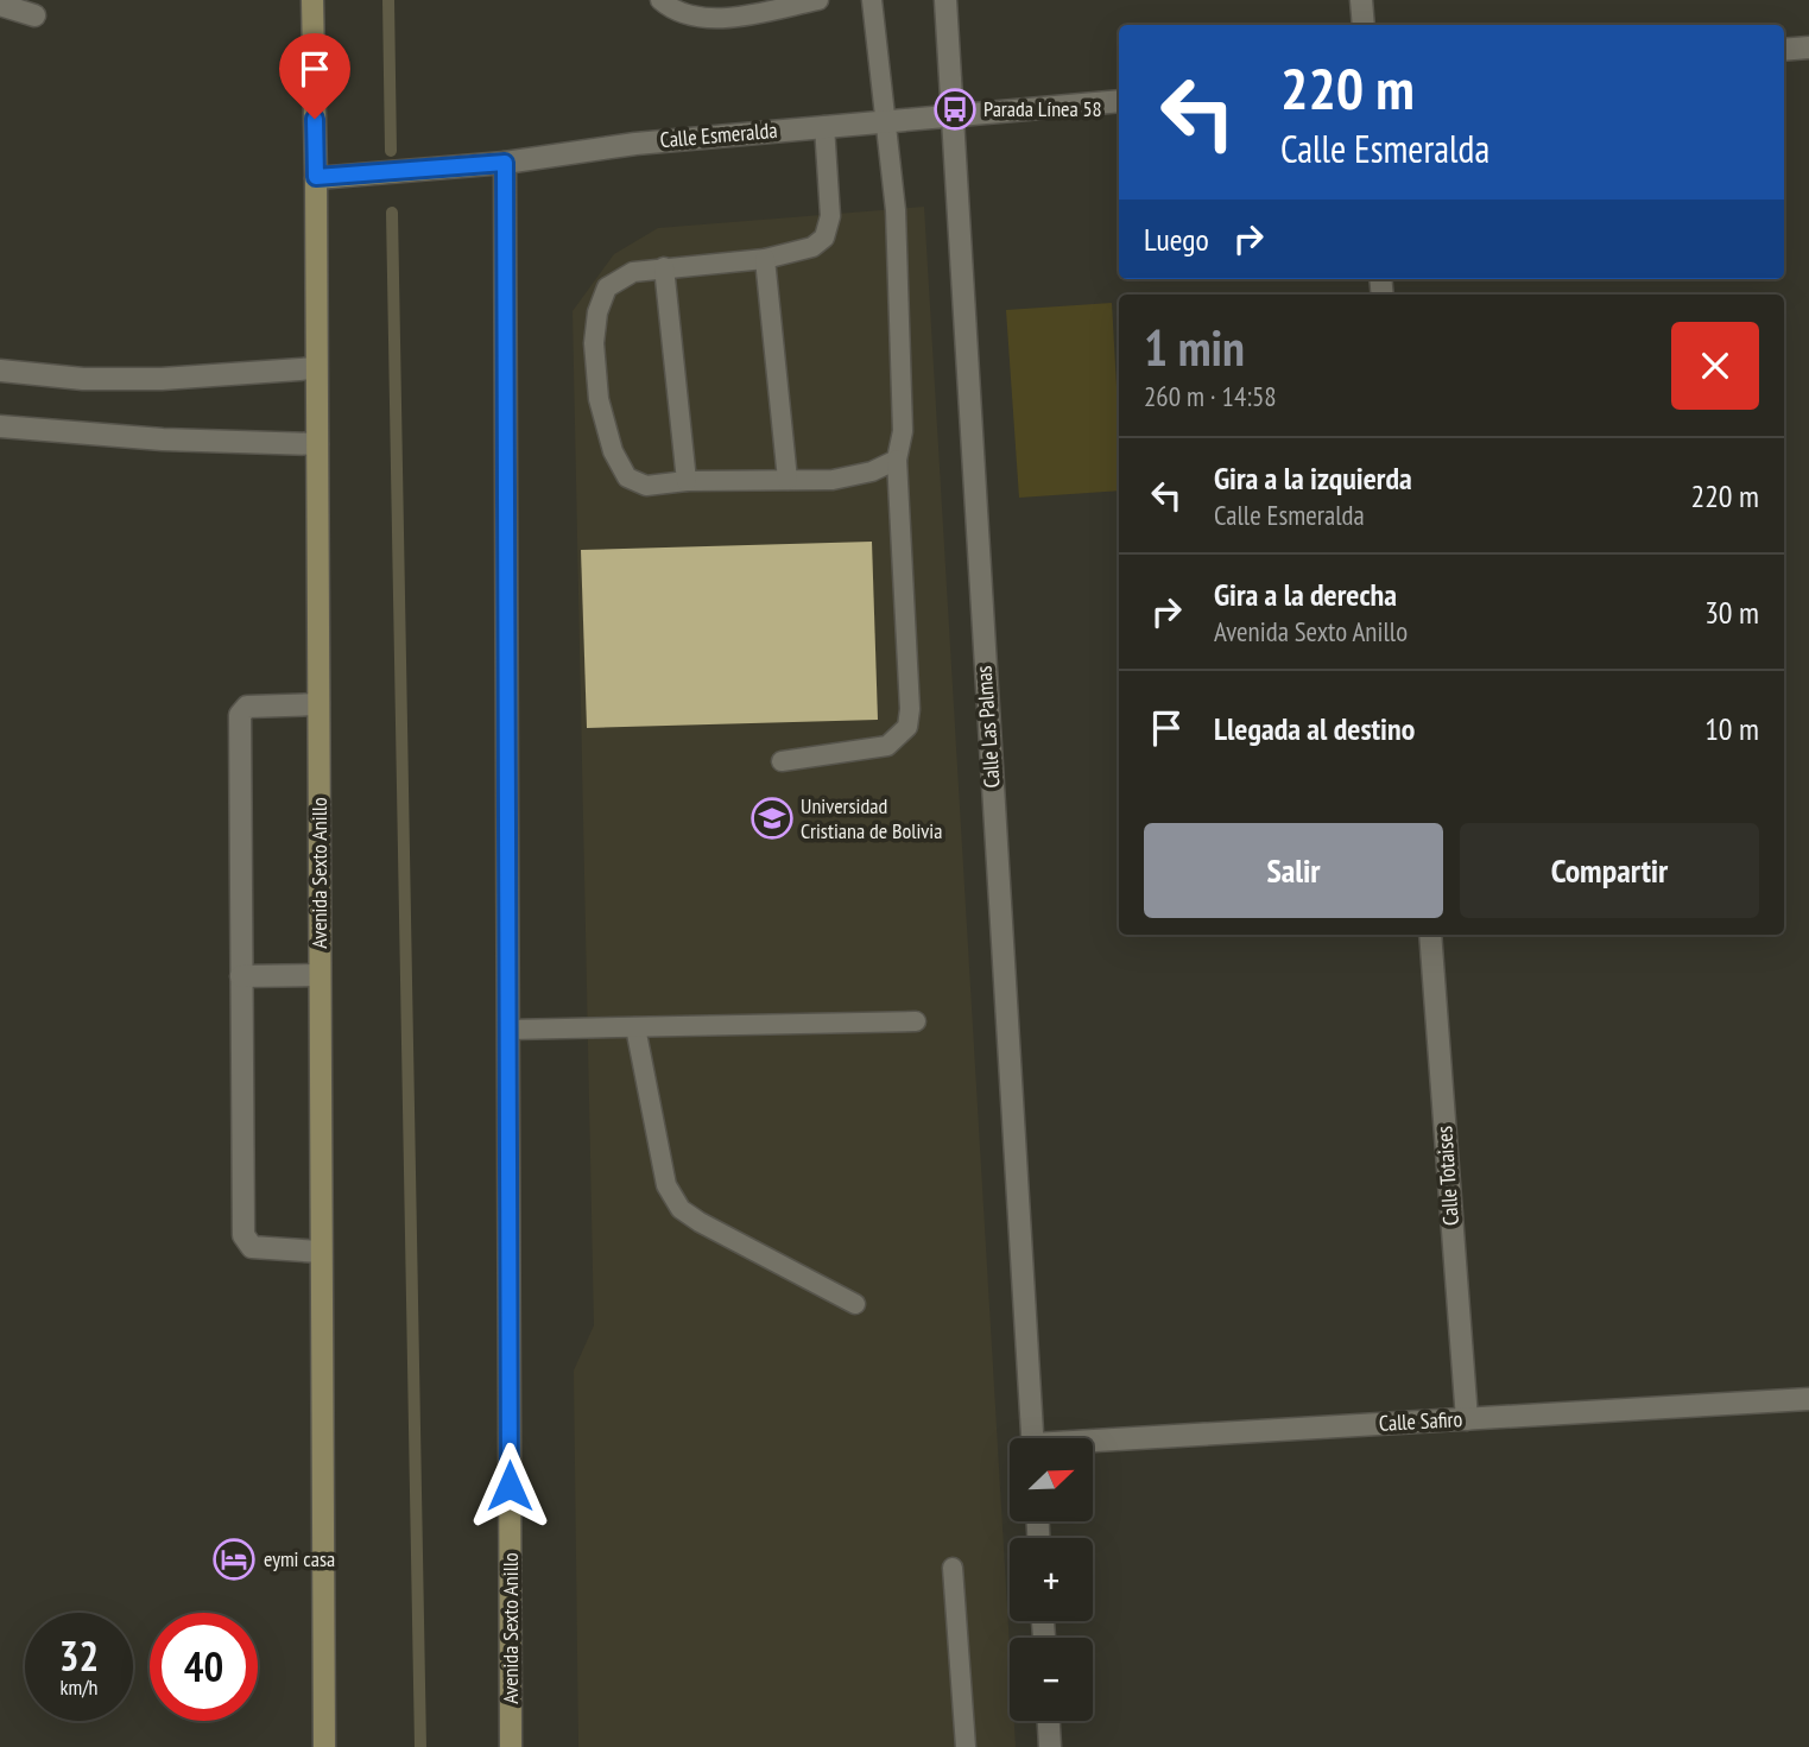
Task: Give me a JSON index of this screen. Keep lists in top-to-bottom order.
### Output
{
  "streets": {
    "street": [
      "Calle Esmeralda",
      "Calle Las Palmas",
      "Avenida Sexto Anillo",
      "Calle Totaises",
      "Calle Safiro"
    ]
  },
  "crossings": [
    ["Calle Esmeralda", "Calle Las Palmas"],
    ["Calle Esmeralda", "Avenida Sexto Anillo"],
    ["Calle Totaises", "Calle Safiro"]
  ],
  "places": {
    "bus stop": ["Parada Línea 58"],
    "school or university": ["Universidad Cristiana de Bolivia"],
    "hotel": ["eymi casa"]
  },
  "north": "top right",
  "page": {
    "turn": ["220 m", "Calle Esmeralda"],
    "then": "Luego",
    "heading": ["1 min", "260 m · 14:58"],
    "list": [
      {
        "name": "Gira a la izquierda",
        "note": "Calle Esmeralda",
        "value": "220 m"
      },
      {
        "name": "Gira a la derecha",
        "note": "Avenida Sexto Anillo",
        "value": "30 m"
      },
      {
        "name": "Llegada al destino",
        "value": "10 m"
      }
    ],
    "buttons": ["Salir", "Compartir"],
    "map_buttons": ["+", "−"],
    "speed": "32 km/h",
    "limit": "40"
  }
}
